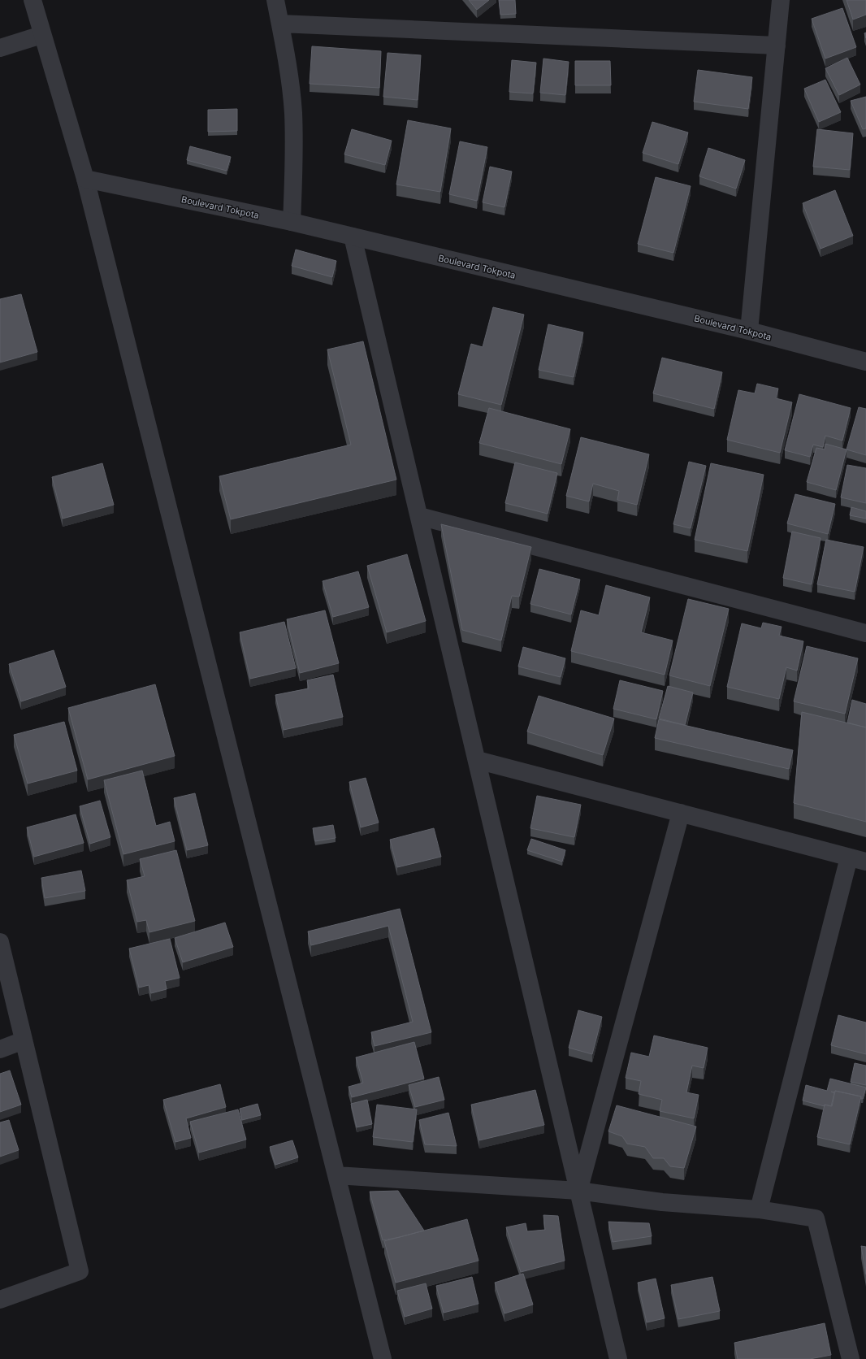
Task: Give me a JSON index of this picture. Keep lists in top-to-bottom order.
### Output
{
  "streets": {
    "street": ["Boulevard Tokpota"]
  }
}
